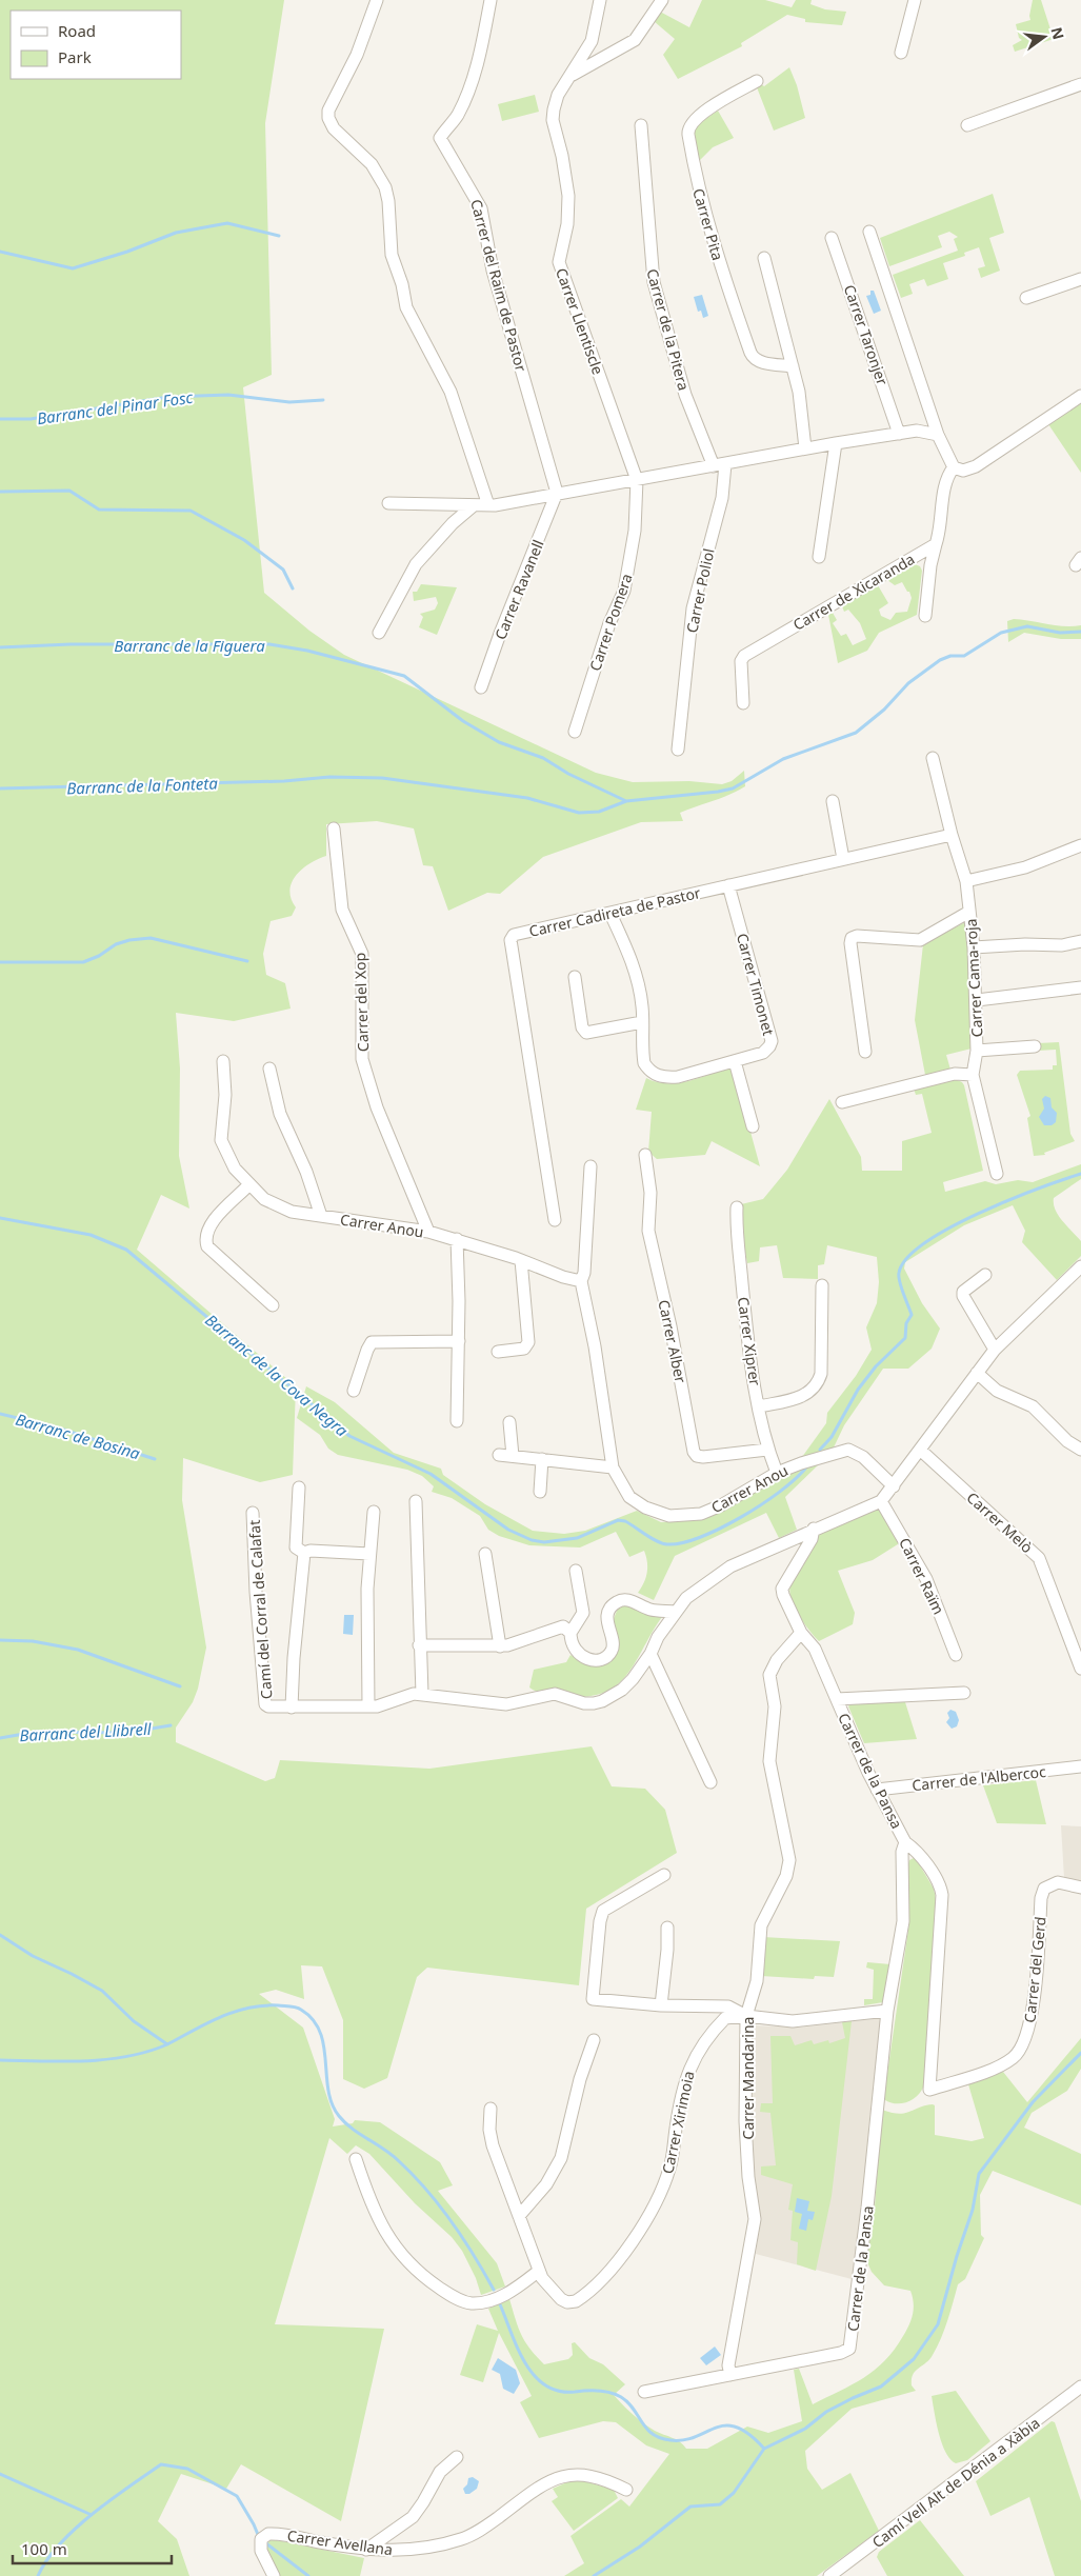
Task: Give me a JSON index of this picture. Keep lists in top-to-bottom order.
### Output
{
  "streets": {
    "street": [
      "Carrer Pita",
      "Carrer del Raim de Pastor",
      "Carrer Llentiscle",
      "Carrer de la Pitera",
      "Carrer Taronjer",
      "Carrer Ravanell",
      "Carrer Poliol",
      "Carrer de Xicaranda",
      "Carrer Pomera",
      "Carrer Cadireta de Pastor",
      "Carrer Cama-roja",
      "Carrer Timonet",
      "Carrer del Xop",
      "Carrer Anou",
      "Carrer Alber",
      "Carrer Xiprer",
      "Carrer Melò",
      "Carrer Raïm",
      "Camí del Corral de Calafat",
      "Carrer de la Pansa",
      "Carrer de l'Albercoc",
      "Carrer del Gerd",
      "Carrer Mandarina",
      "Carrer Xirimoia",
      "Camí Vell Alt de Dénia a Xàbia",
      "Carrer Avellana"
    ]
  },
  "crossings": [
    ["Carrer del Raim de Pastor", "Carrer Ravanell"],
    ["Carrer Llentiscle", "Carrer Pomera"],
    ["Carrer de la Pitera", "Carrer Poliol"],
    ["Carrer Cadireta de Pastor", "Carrer Timonet"],
    ["Carrer del Xop", "Carrer Anou"],
    ["Carrer Anou", "Carrer Xiprer"],
    ["Carrer Anou", "Camí del Corral de Calafat"],
    ["Carrer Alber", "Carrer Xiprer"],
    ["Carrer Melò", "Camí del Corral de Calafat"],
    ["Carrer Raïm", "Camí del Corral de Calafat"],
    ["Carrer de la Pansa", "Carrer de l'Albercoc"],
    ["Carrer de la Pansa", "Carrer del Gerd"],
    ["Carrer de la Pansa", "Carrer Mandarina"],
    ["Carrer Mandarina", "Carrer Xirimoia"]
  ],
  "water": [
    "Barranc del Pinar Fosc",
    "Barranc de la Figuera",
    "Barranc de la Fonteta",
    "Barranc de la Cova Negra",
    "Barranc de Bosina",
    "Barranc del Llibrell"
  ],
  "legend": ["Road", "Park"],
  "scale_bar": "100 m",
  "north": "right"
}
